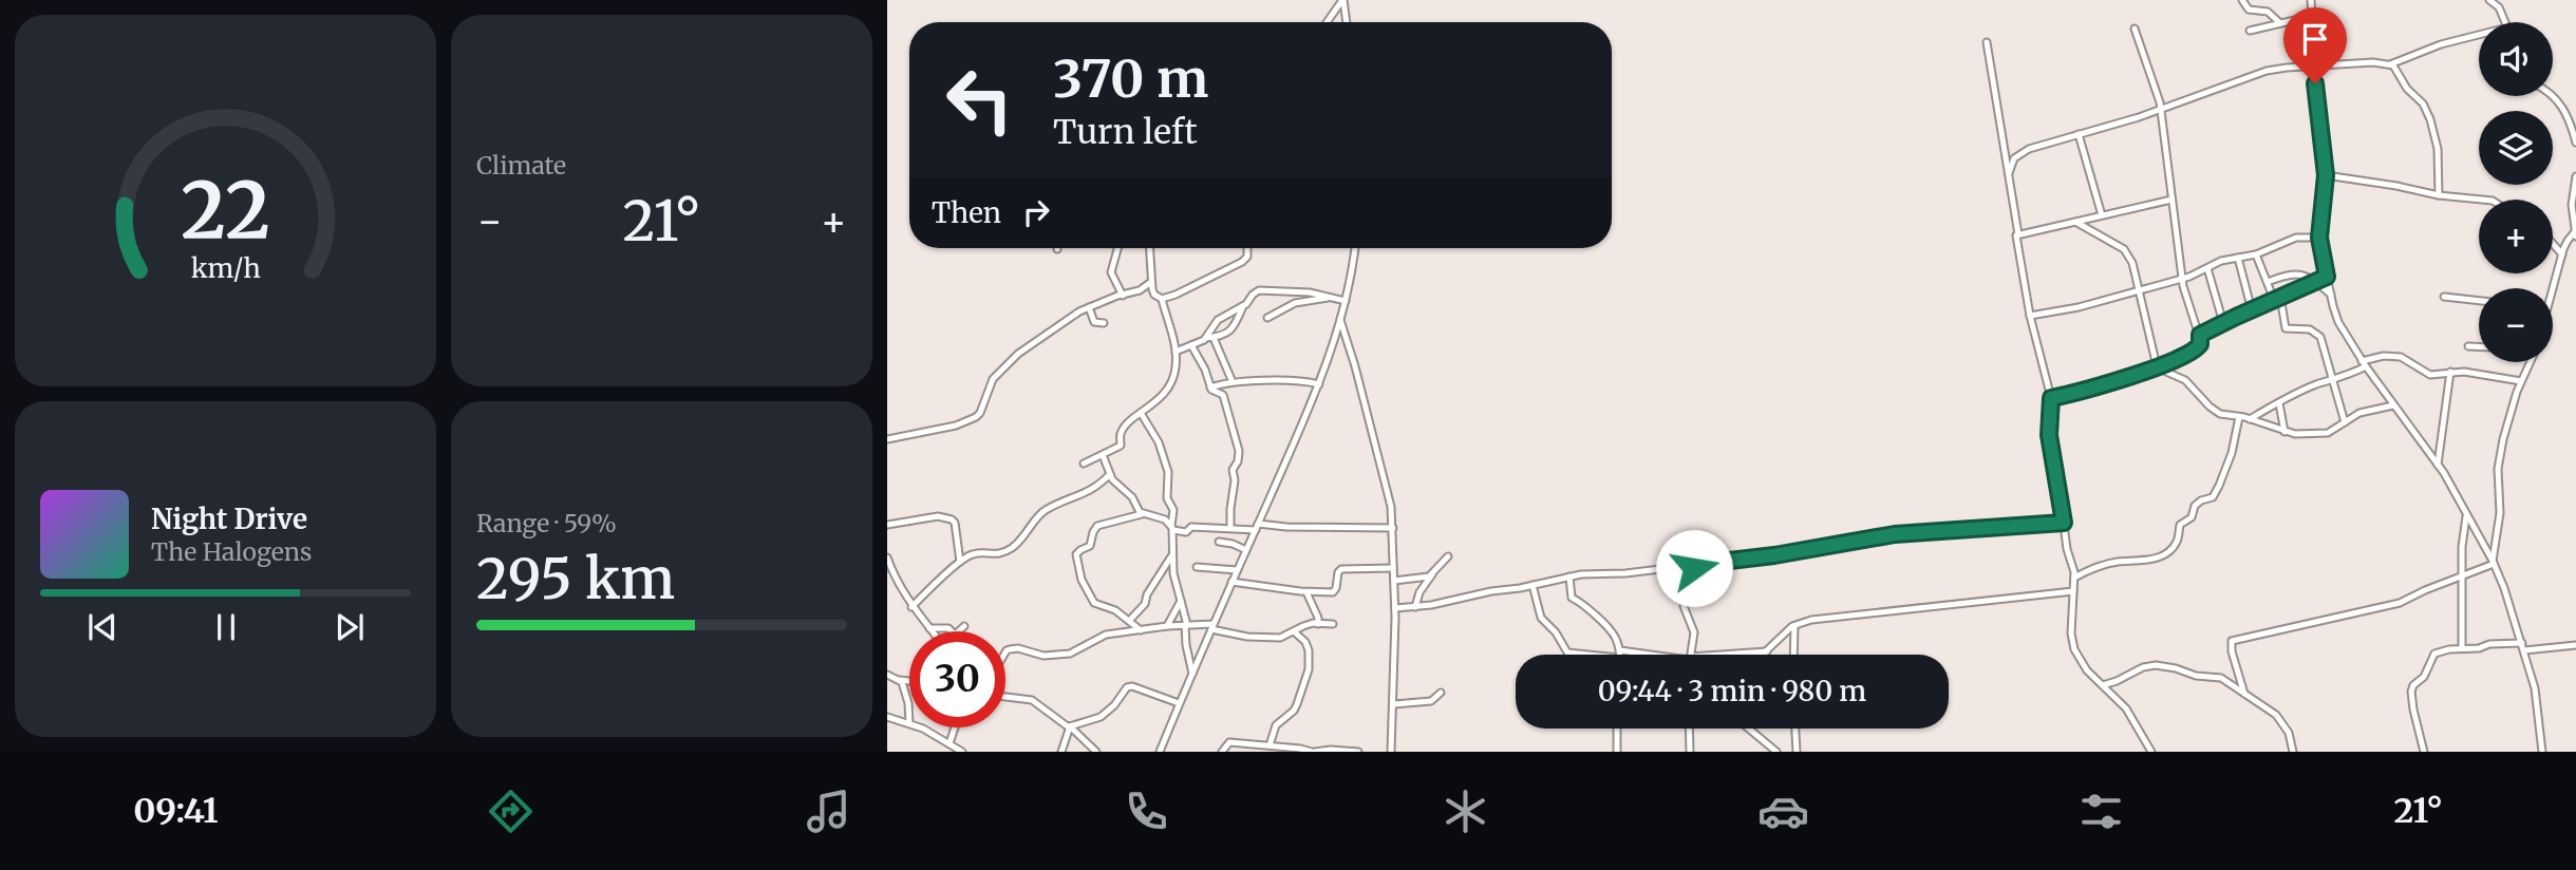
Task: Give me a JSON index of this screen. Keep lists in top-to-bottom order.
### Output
{
  "page": {
    "tile": [
      "Climate",
      ["Range · 59%", "295 km"]
    ],
    "map_buttons": ["+", "−"],
    "turn": ["370 m", "Turn left"],
    "then": "Then",
    "heat": ["−", "21°", "+"],
    "song": ["Night Drive", "The Halogens"],
    "limit": "30",
    "trip": "09:44 · 3 min · 980 m",
    "tabs": ["09:41", "21°"],
    "gauge": ["22", "km/h"]
  }
}
